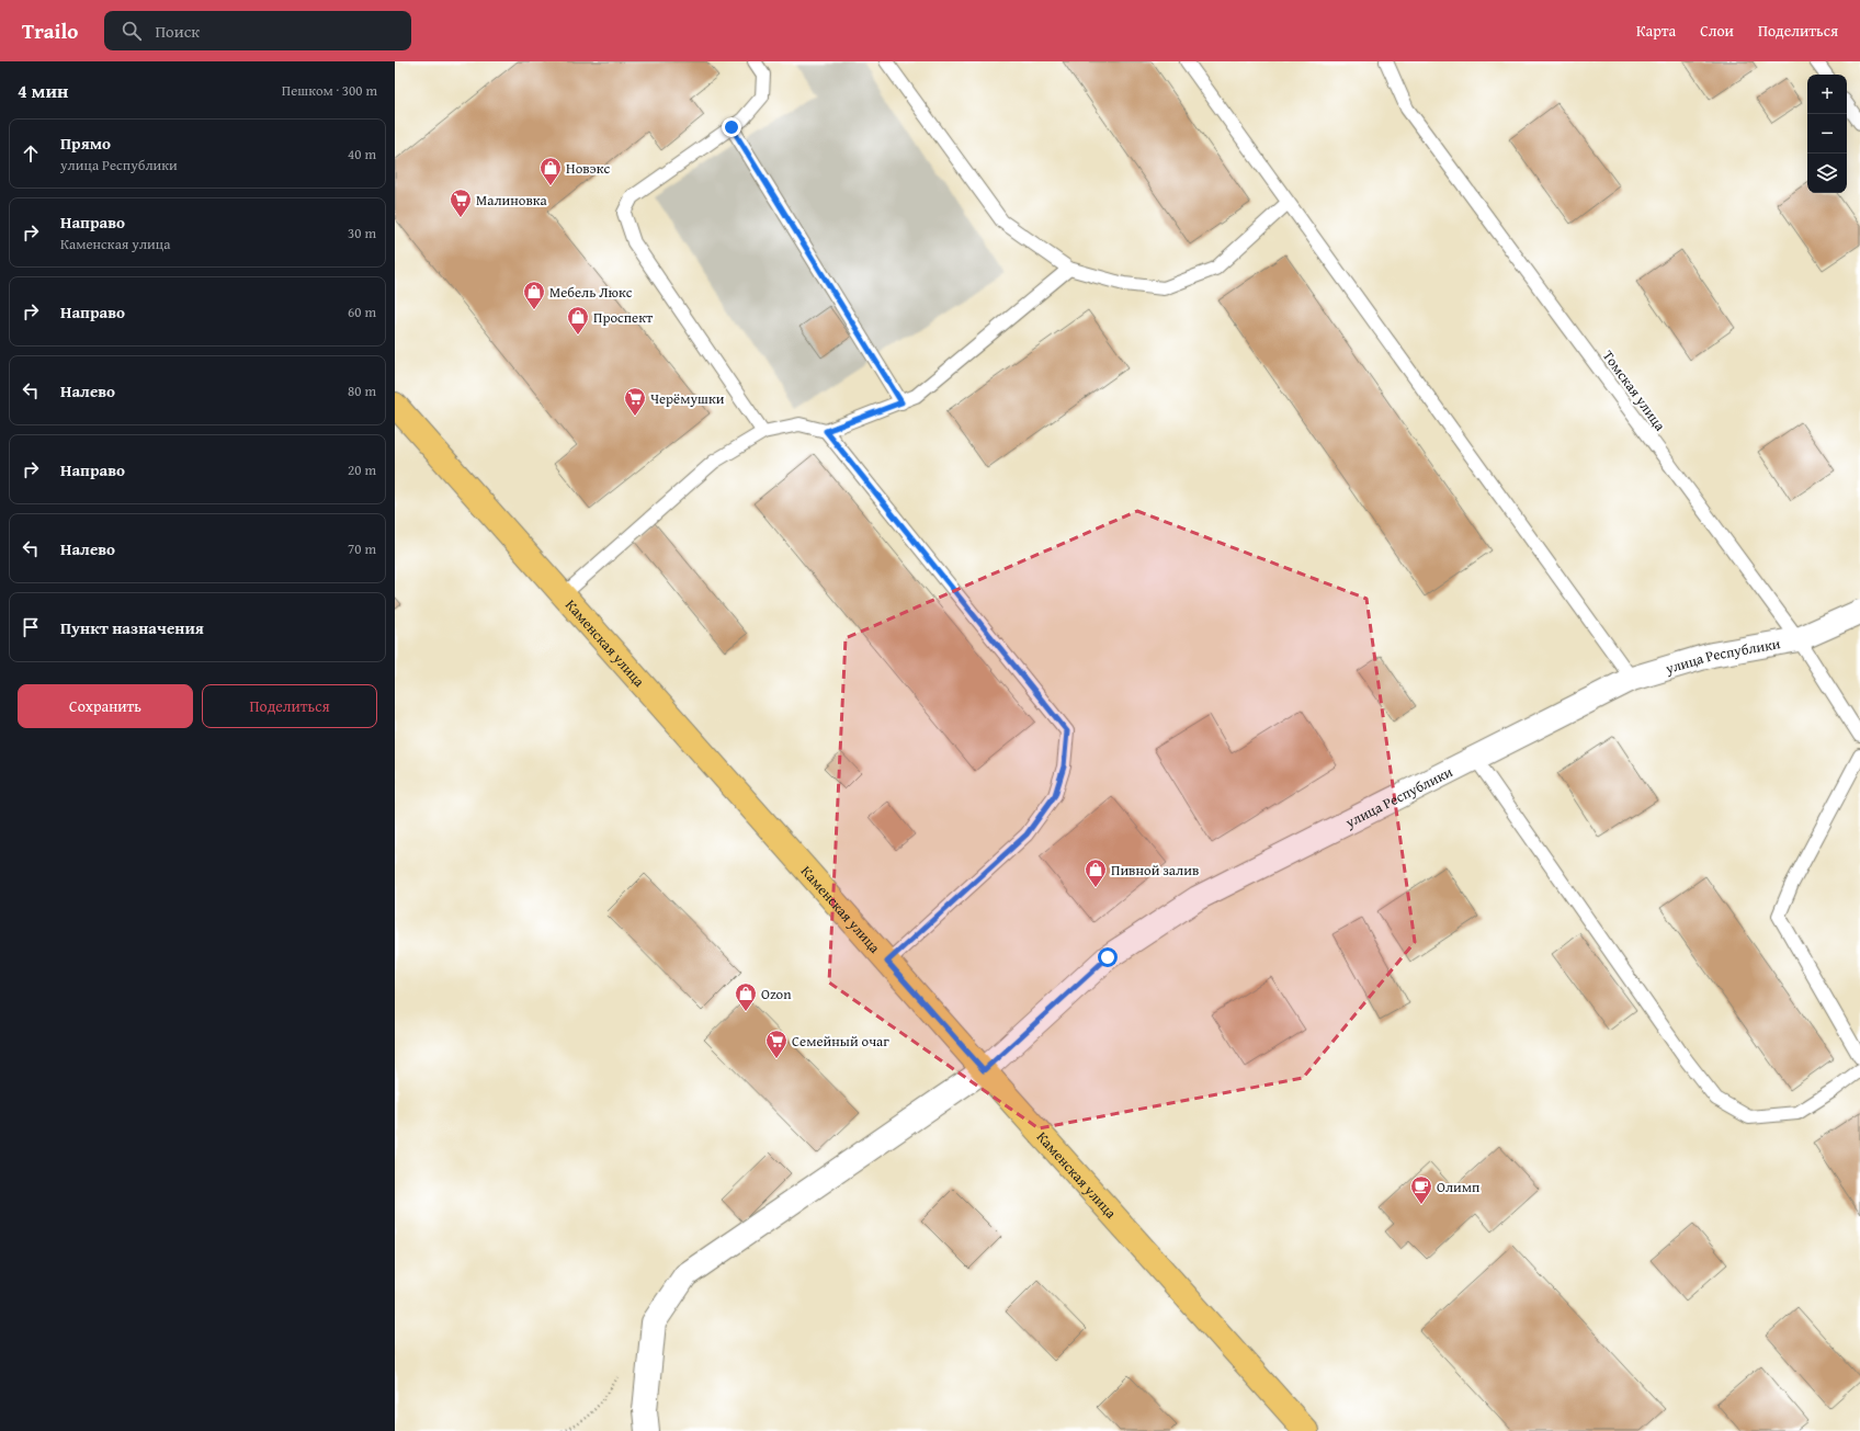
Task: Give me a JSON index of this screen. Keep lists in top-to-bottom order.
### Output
{
  "streets": {
    "main road": ["Каменская улица"],
    "street": ["улица Республики"],
    "lane": ["Томская улица"]
  },
  "crossings": [
    ["Томская улица", "улица Республики"],
    ["Каменская улица", "улица Республики"]
  ],
  "places": {
    "shop": [
      "Новэкс",
      "Мебель Люкс",
      "Проспект",
      "Пивной залив",
      "Ozon"
    ],
    "supermarket": ["Малиновка", "Черёмушки", "Семейный очаг"],
    "cafe": ["Олимп"]
  },
  "page": {
    "header": "Trailo",
    "search": "Поиск",
    "nav": ["Карта", "Слои", "Поделиться"],
    "heading": ["4 мин", "Пешком · 300 m"],
    "map_buttons": ["+", "−"],
    "list": [
      ["Прямо", "улица Республики", "40 m"],
      ["Направо", "Каменская улица", "30 m"],
      ["Направо", "60 m"],
      ["Налево", "80 m"],
      ["Направо", "20 m"],
      ["Налево", "70 m"],
      "Пункт назначения"
    ],
    "buttons": ["Сохранить", "Поделиться"]
  }
}
